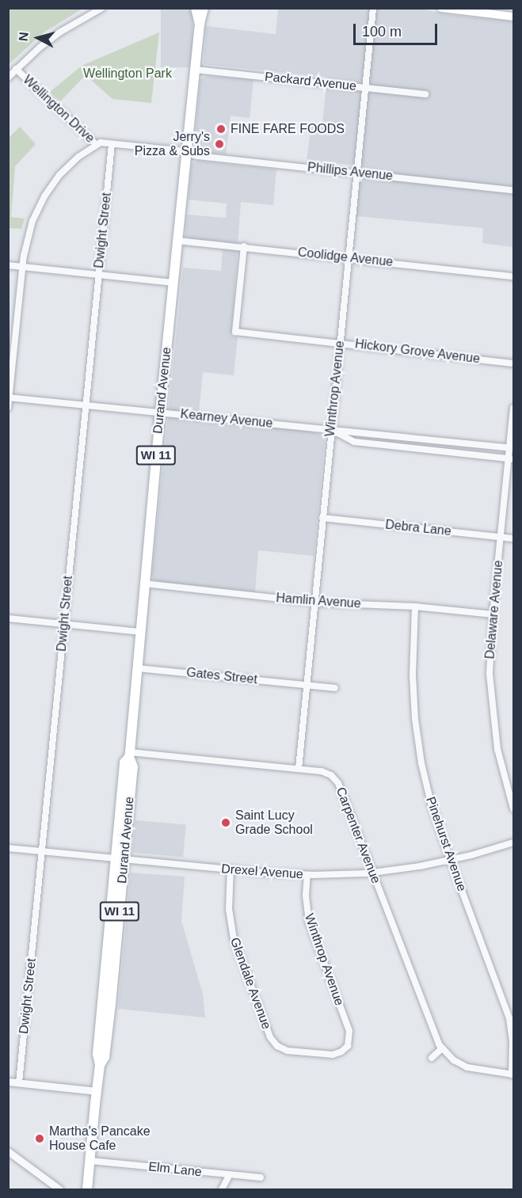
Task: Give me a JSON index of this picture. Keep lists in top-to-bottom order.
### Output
{
  "streets": {
    "main road": ["Durand Avenue", "WI 11"],
    "street": [
      "Packard Avenue",
      "Wellington Drive",
      "Phillips Avenue",
      "Dwight Street",
      "Coolidge Avenue",
      "Hickory Grove Avenue",
      "Winthrop Avenue",
      "Kearney Avenue",
      "Debra Lane",
      "Hamlin Avenue",
      "Delaware Avenue",
      "Gates Street",
      "Carpenter Avenue",
      "Pinehurst Avenue",
      "Drexel Avenue",
      "Glendale Avenue",
      "Elm Lane"
    ]
  },
  "crossings": [
    ["Packard Avenue", "Winthrop Avenue"],
    ["Packard Avenue", "Durand Avenue"],
    ["Wellington Drive", "Phillips Avenue"],
    ["Wellington Drive", "Dwight Street"],
    ["Wellington Drive", "Durand Avenue"],
    ["Phillips Avenue", "Winthrop Avenue"],
    ["Phillips Avenue", "Durand Avenue"],
    ["Dwight Street", "Kearney Avenue"],
    ["Dwight Street", "Drexel Avenue"],
    ["Coolidge Avenue", "Hickory Grove Avenue"],
    ["Coolidge Avenue", "Winthrop Avenue"],
    ["Coolidge Avenue", "Durand Avenue"],
    ["Hickory Grove Avenue", "Winthrop Avenue"],
    ["Winthrop Avenue", "Kearney Avenue"],
    ["Winthrop Avenue", "Debra Lane"],
    ["Winthrop Avenue", "Hamlin Avenue"],
    ["Winthrop Avenue", "Gates Street"],
    ["Winthrop Avenue", "Carpenter Avenue"],
    ["Winthrop Avenue", "Drexel Avenue"],
    ["Winthrop Avenue", "Glendale Avenue"],
    ["Durand Avenue", "Kearney Avenue"],
    ["Durand Avenue", "Hamlin Avenue"],
    ["Durand Avenue", "Gates Street"],
    ["Durand Avenue", "Carpenter Avenue"],
    ["Durand Avenue", "Drexel Avenue"],
    ["Durand Avenue", "Elm Lane"],
    ["Kearney Avenue", "Delaware Avenue"],
    ["Debra Lane", "Delaware Avenue"],
    ["Hamlin Avenue", "Delaware Avenue"],
    ["Hamlin Avenue", "Pinehurst Avenue"],
    ["Carpenter Avenue", "Pinehurst Avenue"],
    ["Carpenter Avenue", "Drexel Avenue"],
    ["Pinehurst Avenue", "Drexel Avenue"],
    ["Drexel Avenue", "Glendale Avenue"]
  ],
  "parks": ["Wellington Park"],
  "places": [
    "FINE FARE FOODS",
    "Jerry's Pizza & Subs",
    "Saint Lucy Grade School",
    "Martha's Pancake House Cafe"
  ],
  "scale_bar": "100 m",
  "north": "left"
}
